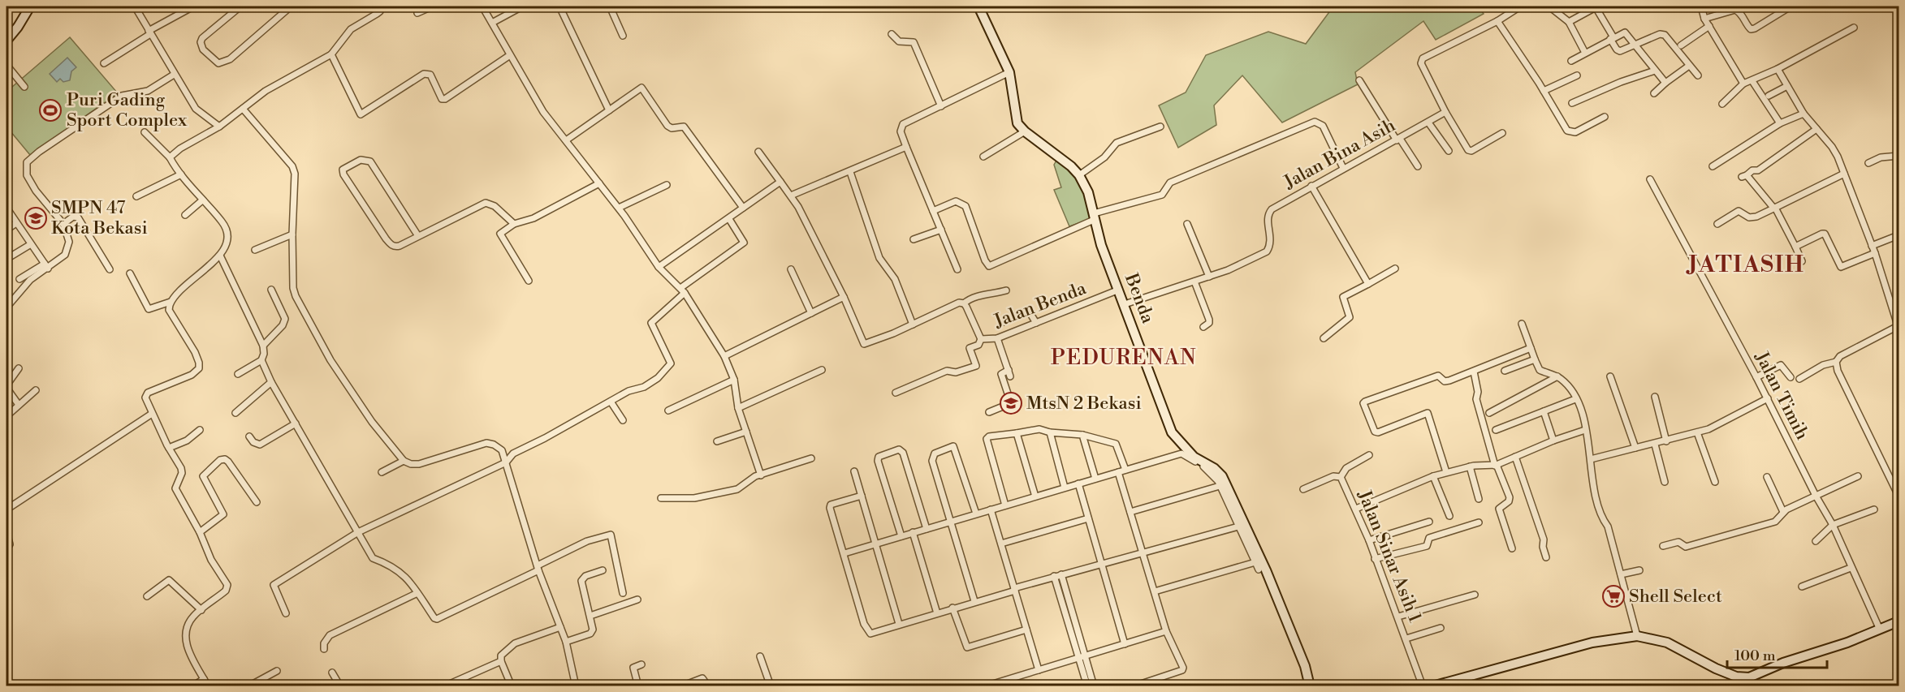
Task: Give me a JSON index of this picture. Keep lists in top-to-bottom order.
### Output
{
  "streets": {
    "street": [
      "Jalan Bina Asih",
      "Benda",
      "Jalan Benda",
      "Jalan Timih",
      "Jalan Sinar Asih 1"
    ]
  },
  "crossings": [
    ["Jalan Bina Asih", "Benda"],
    ["Benda", "Jalan Benda"]
  ],
  "districts": ["JATIASIH", "PEDURENAN"],
  "places": {
    "sports": ["Puri Gading Sport Complex"],
    "school or university": ["SMPN 47 Kota Bekasi", "MtsN 2 Bekasi"],
    "supermarket": ["Shell Select"]
  },
  "scale_bar": "100 m"
}
